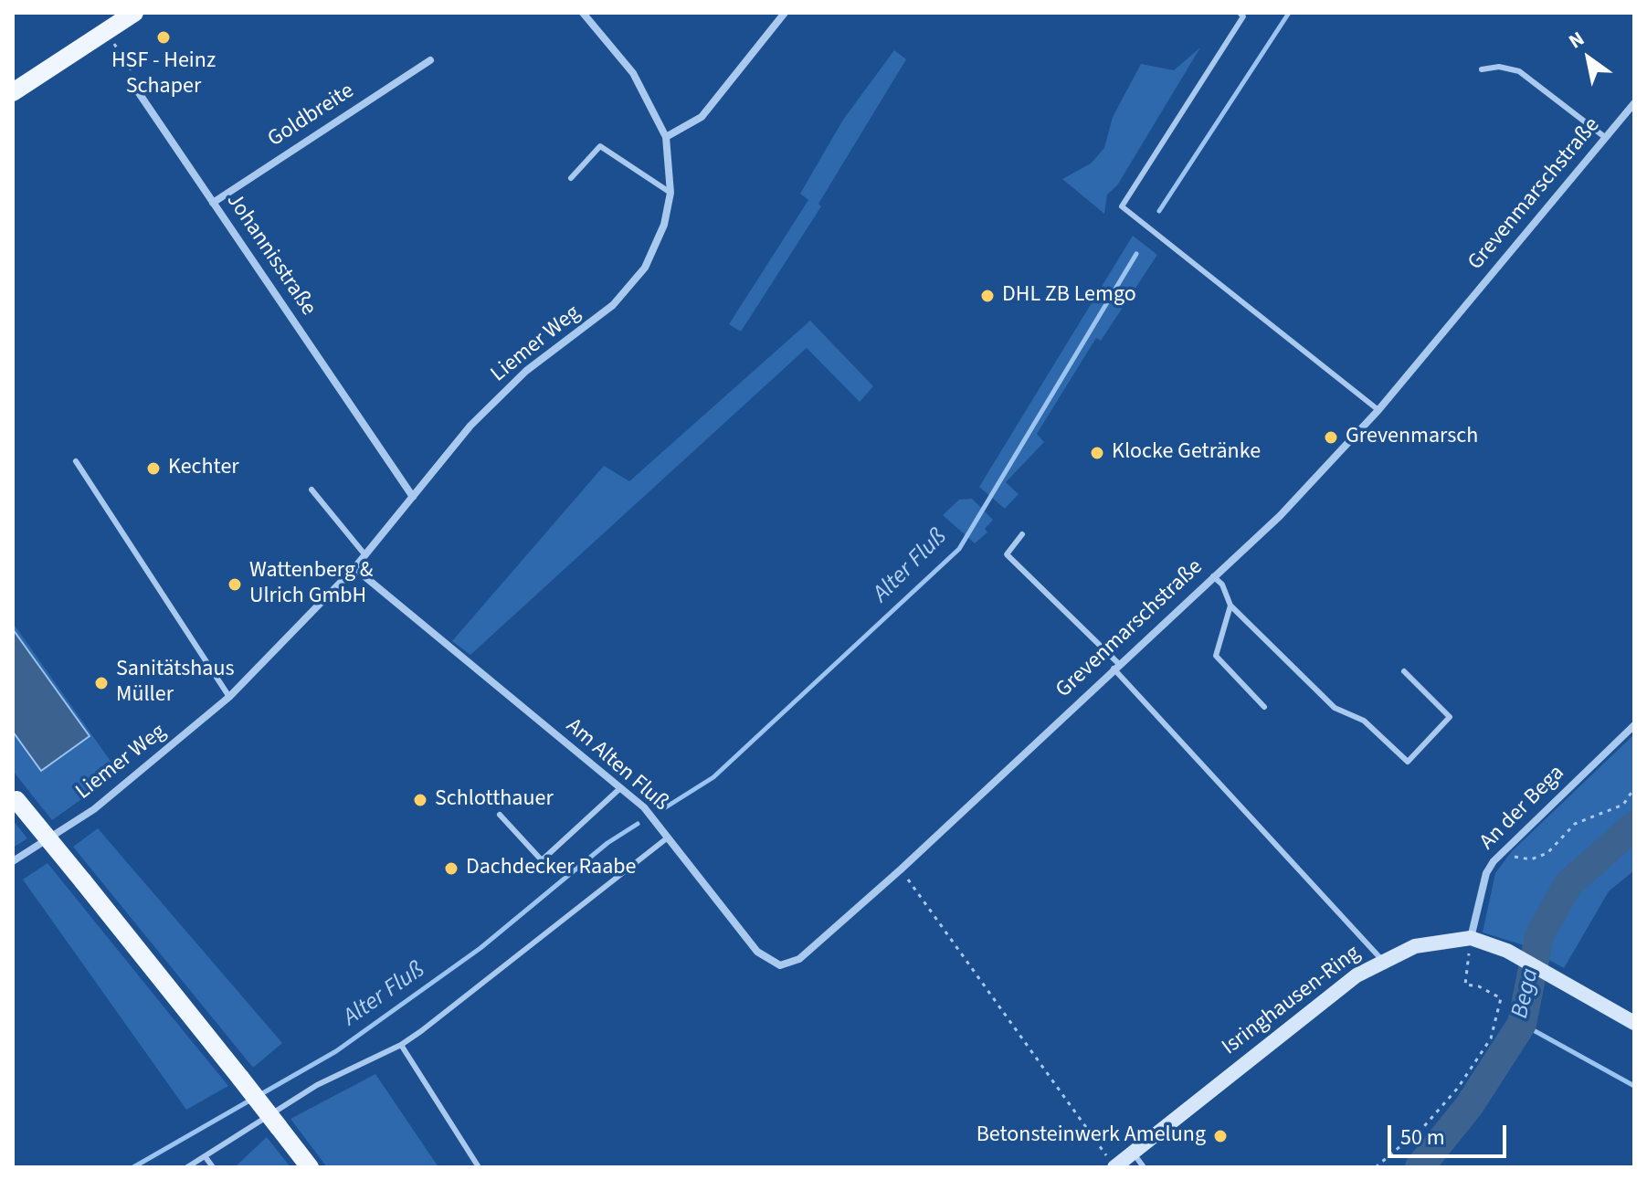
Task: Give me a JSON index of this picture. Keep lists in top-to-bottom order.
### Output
{
  "streets": {
    "street": [
      "Goldbreite",
      "Grevenmarschstraße",
      "Johannisstraße",
      "Liemer Weg",
      "Am Alten Fluß",
      "An der Bega",
      "Isringhausen-Ring"
    ]
  },
  "crossings": [
    ["Goldbreite", "Johannisstraße"],
    ["Grevenmarschstraße", "Am Alten Fluß"],
    ["Johannisstraße", "Liemer Weg"],
    ["Liemer Weg", "Am Alten Fluß"],
    ["An der Bega", "Isringhausen-Ring"]
  ],
  "water": ["Alter Fluß", "Bega"],
  "places": [
    "HSF - Heinz Schaper",
    "DHL ZB Lemgo",
    "Grevenmarsch",
    "Klocke Getränke",
    "Kechter",
    "Wattenberg & Ulrich GmbH",
    "Sanitätshaus Müller",
    "Schlotthauer",
    "Dachdecker Raabe",
    "Betonsteinwerk Amelung"
  ],
  "scale_bar": "50 m",
  "north": "top left"
}
